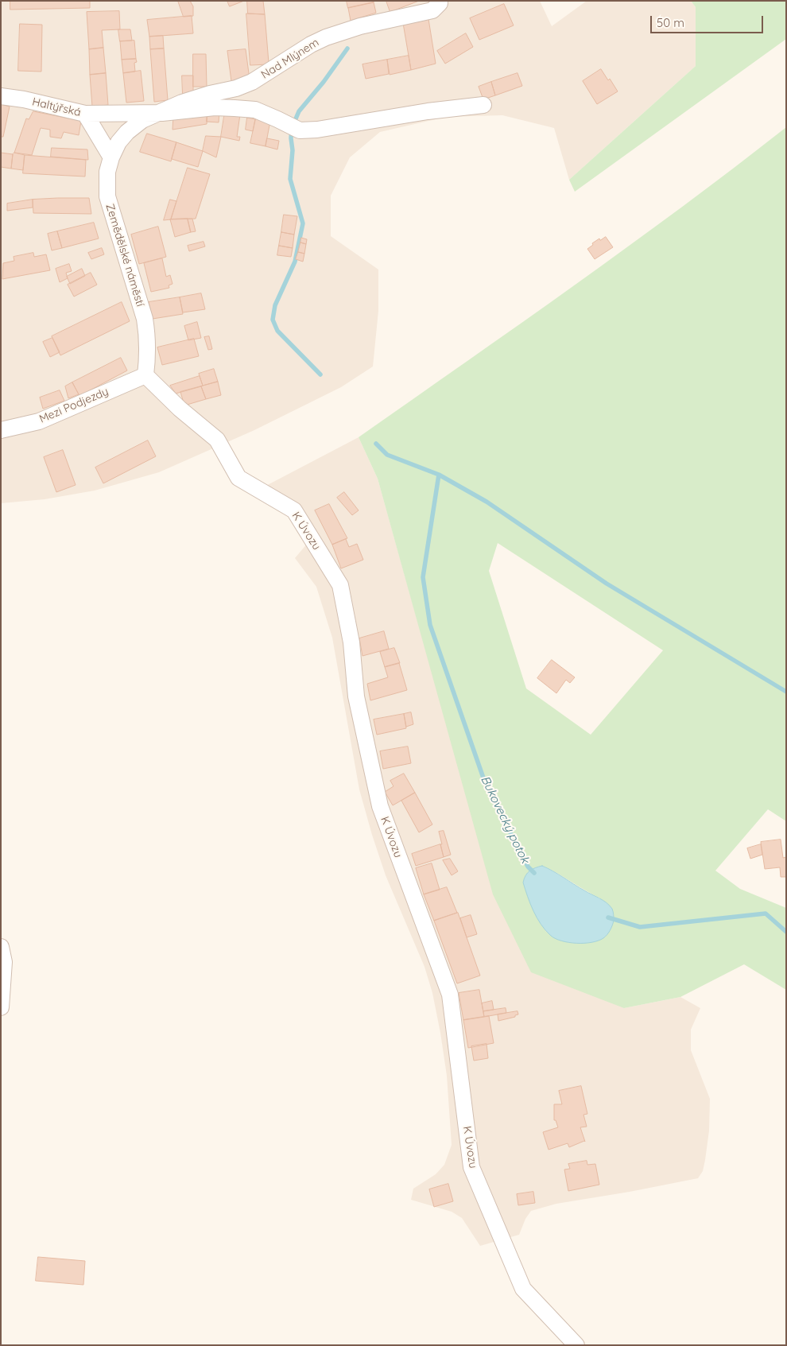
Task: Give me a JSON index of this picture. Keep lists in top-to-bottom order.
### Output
{
  "streets": {
    "street": [
      "Nad Mlýnem",
      "Haltýřská",
      "Zemědělské náměstí",
      "Mezi Podjezdy",
      "K Úvozu"
    ]
  },
  "crossings": [
    ["Nad Mlýnem", "Zemědělské náměstí"],
    ["Haltýřská", "Zemědělské náměstí"],
    ["Zemědělské náměstí", "Mezi Podjezdy"],
    ["Zemědělské náměstí", "K Úvozu"],
    ["Mezi Podjezdy", "K Úvozu"]
  ],
  "water": ["Bukovecký potok"],
  "scale_bar": "50 m"
}
